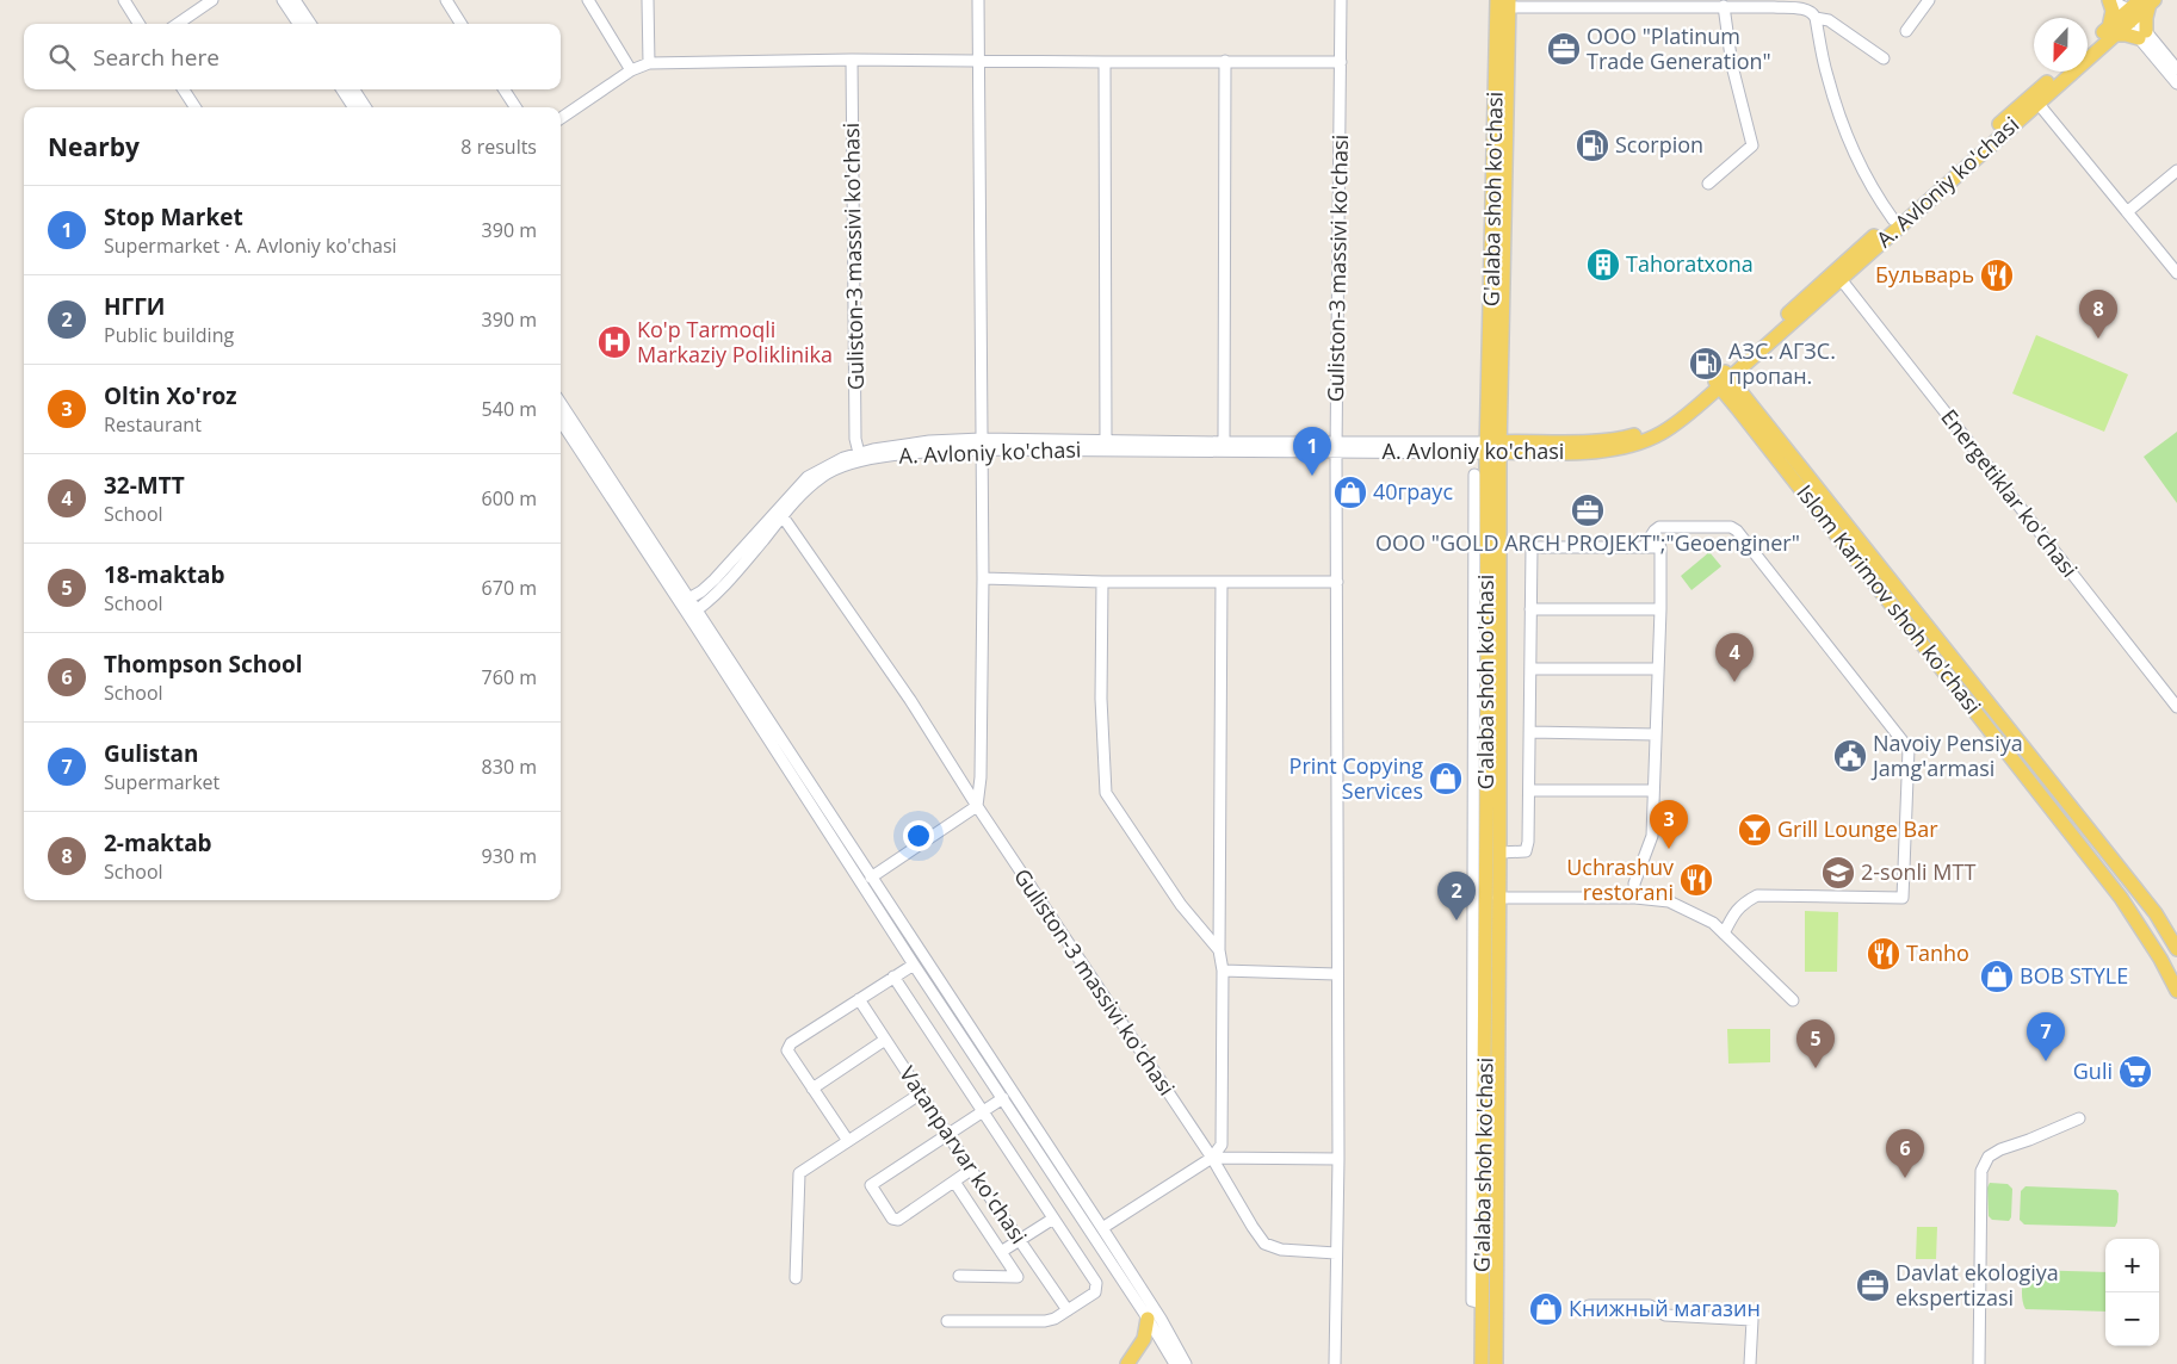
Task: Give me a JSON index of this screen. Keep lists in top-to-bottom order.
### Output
{
  "streets": {
    "main road": ["A. Avloniy ko'chasi", "G'alaba shoh ko'chasi", "Islom Karimov shoh ko'chasi"],
    "street": ["Guliston-3 massivi ko'chasi", "Energetiklar ko'chasi", "Vatanparvar ko'chasi"]
  },
  "crossings": [
    ["A. Avloniy ko'chasi", "G'alaba shoh ko'chasi"],
    ["A. Avloniy ko'chasi", "Guliston-3 massivi ko'chasi"],
    ["A. Avloniy ko'chasi", "Energetiklar ko'chasi"],
    ["A. Avloniy ko'chasi", "Islom Karimov shoh ko'chasi"]
  ],
  "places": {
    "office": ["OOO \"Platinum Trade Generation\"", "ООО \"GOLD ARCH PROJEKT\";\"Geoenginer\"", "Davlat ekologiya ekspertizasi"],
    "fuel station": ["Scorpion", "АЗС. АГЗС. пропан."],
    "building": ["Tahoratxona"],
    "restaurant": ["Бульварь", "Uchrashuv restorani", "Tanho"],
    "hospital": ["Ko'p Tarmoqli Markaziy Poliklinika"],
    "shop": [
      "40граус",
      "Print Copying Services",
      "BOB STYLE",
      "Книжный магазин"
    ],
    "public building": ["Navoiy Pensiya Jamg'armasi"],
    "bar": ["Grill Lounge Bar"],
    "school or university": ["2-sonli MTT"],
    "supermarket": ["Guli"]
  },
  "north": "bottom",
  "page": {
    "search": "Search here",
    "heading": ["Nearby", "8 results"],
    "list": [
      {
        "mark": "1",
        "name": "Stop Market",
        "note": "Supermarket · A. Avloniy ko'chasi",
        "value": "390 m"
      },
      {
        "mark": "2",
        "name": "НГГИ",
        "note": "Public building",
        "value": "390 m"
      },
      {
        "mark": "3",
        "name": "Oltin Xo'roz",
        "note": "Restaurant",
        "value": "540 m"
      },
      {
        "mark": "4",
        "name": "32-MTT",
        "note": "School",
        "value": "600 m"
      },
      {
        "mark": "5",
        "name": "18-maktab",
        "note": "School",
        "value": "670 m"
      },
      {
        "mark": "6",
        "name": "Thompson School",
        "note": "School",
        "value": "760 m"
      },
      {
        "mark": "7",
        "name": "Gulistan",
        "note": "Supermarket",
        "value": "830 m"
      },
      {
        "mark": "8",
        "name": "2-maktab",
        "note": "School",
        "value": "930 m"
      }
    ],
    "pins": [
      "8",
      "1",
      "4",
      "3",
      "2",
      "7",
      "5",
      "6"
    ],
    "map_buttons": ["+", "−"]
  }
}
